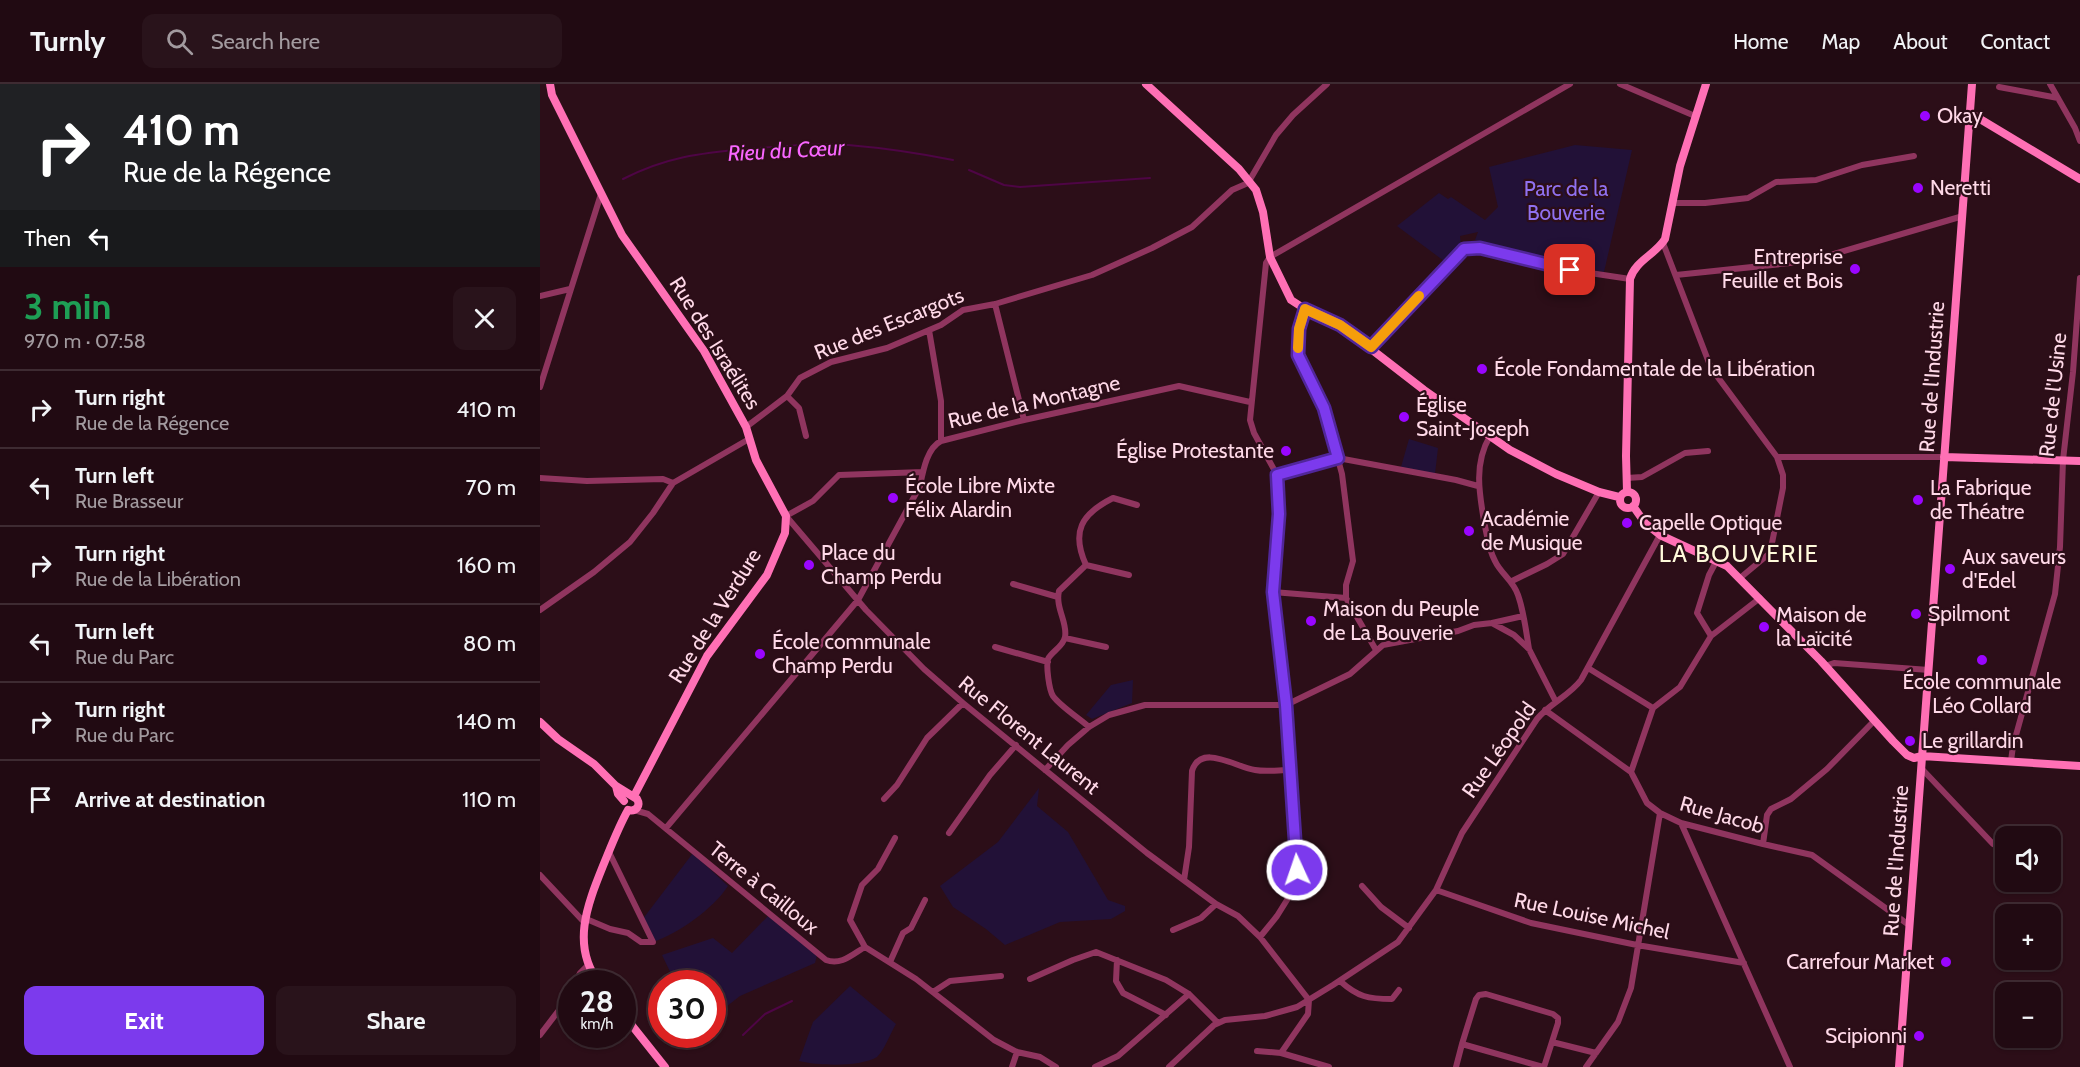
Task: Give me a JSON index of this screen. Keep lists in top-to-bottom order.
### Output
{
  "streets": {
    "street": [
      "Rue des Escargots",
      "Rue des Israélites",
      "Rue de l'Industrie",
      "Rue de l'Usine",
      "Rue de la Montagne",
      "Rue de la Verdure",
      "Rue Florent Laurent",
      "Rue Léopold",
      "Rue Jacob",
      "Terre à Cailloux",
      "Rue Louise Michel"
    ]
  },
  "crossings": [
    ["Rue des Escargots", "Rue des Israélites"],
    ["Rue des Israélites", "Rue de la Verdure"],
    ["Rue de l'Industrie", "Rue Jacob"],
    ["Rue de la Montagne", "Rue Florent Laurent"],
    ["Rue de la Montagne", "Terre à Cailloux"],
    ["Rue de la Verdure", "Terre à Cailloux"],
    ["Rue Florent Laurent", "Rue Léopold"],
    ["Rue Léopold", "Rue Jacob"],
    ["Rue Léopold", "Rue Louise Michel"]
  ],
  "districts": ["LA BOUVERIE"],
  "water": ["Rieu du Cœur"],
  "parks": ["Parc de la Bouverie"],
  "places": [
    "Okay",
    "Neretti",
    "Entreprise Feuille et Bois",
    "École Fondamentale de la Libération",
    "Église Saint-Joseph",
    "Église Protestante",
    "École Libre Mixte Félix Alardin",
    "La Fabrique de Théatre",
    "Capelle Optique",
    "Académie de Musique",
    "Place du Champ Perdu",
    "Aux saveurs d'Edel",
    "Spilmont",
    "Maison du Peuple de La Bouverie",
    "Maison de la Laïcité",
    "École communale Champ Perdu",
    "École communale Léo Collard",
    "Le grillardin",
    "Carrefour Market",
    "Scipionni"
  ],
  "page": {
    "header": "Turnly",
    "search": "Search here",
    "nav": [
      "Home",
      "Map",
      "About",
      "Contact"
    ],
    "turn": ["410 m", "Rue de la Régence"],
    "then": "Then",
    "heading": ["3 min", "970 m · 07:58"],
    "list": [
      {
        "name": "Turn right",
        "note": "Rue de la Régence",
        "value": "410 m"
      },
      {
        "name": "Turn left",
        "note": "Rue Brasseur",
        "value": "70 m"
      },
      {
        "name": "Turn right",
        "note": "Rue de la Libération",
        "value": "160 m"
      },
      {
        "name": "Turn left",
        "note": "Rue du Parc",
        "value": "80 m"
      },
      {
        "name": "Turn right",
        "note": "Rue du Parc",
        "value": "140 m"
      },
      {
        "name": "Arrive at destination",
        "value": "110 m"
      }
    ],
    "map_buttons": ["+", "−"],
    "speed": "28 km/h",
    "limit": "30",
    "buttons": ["Exit", "Share"]
  }
}
